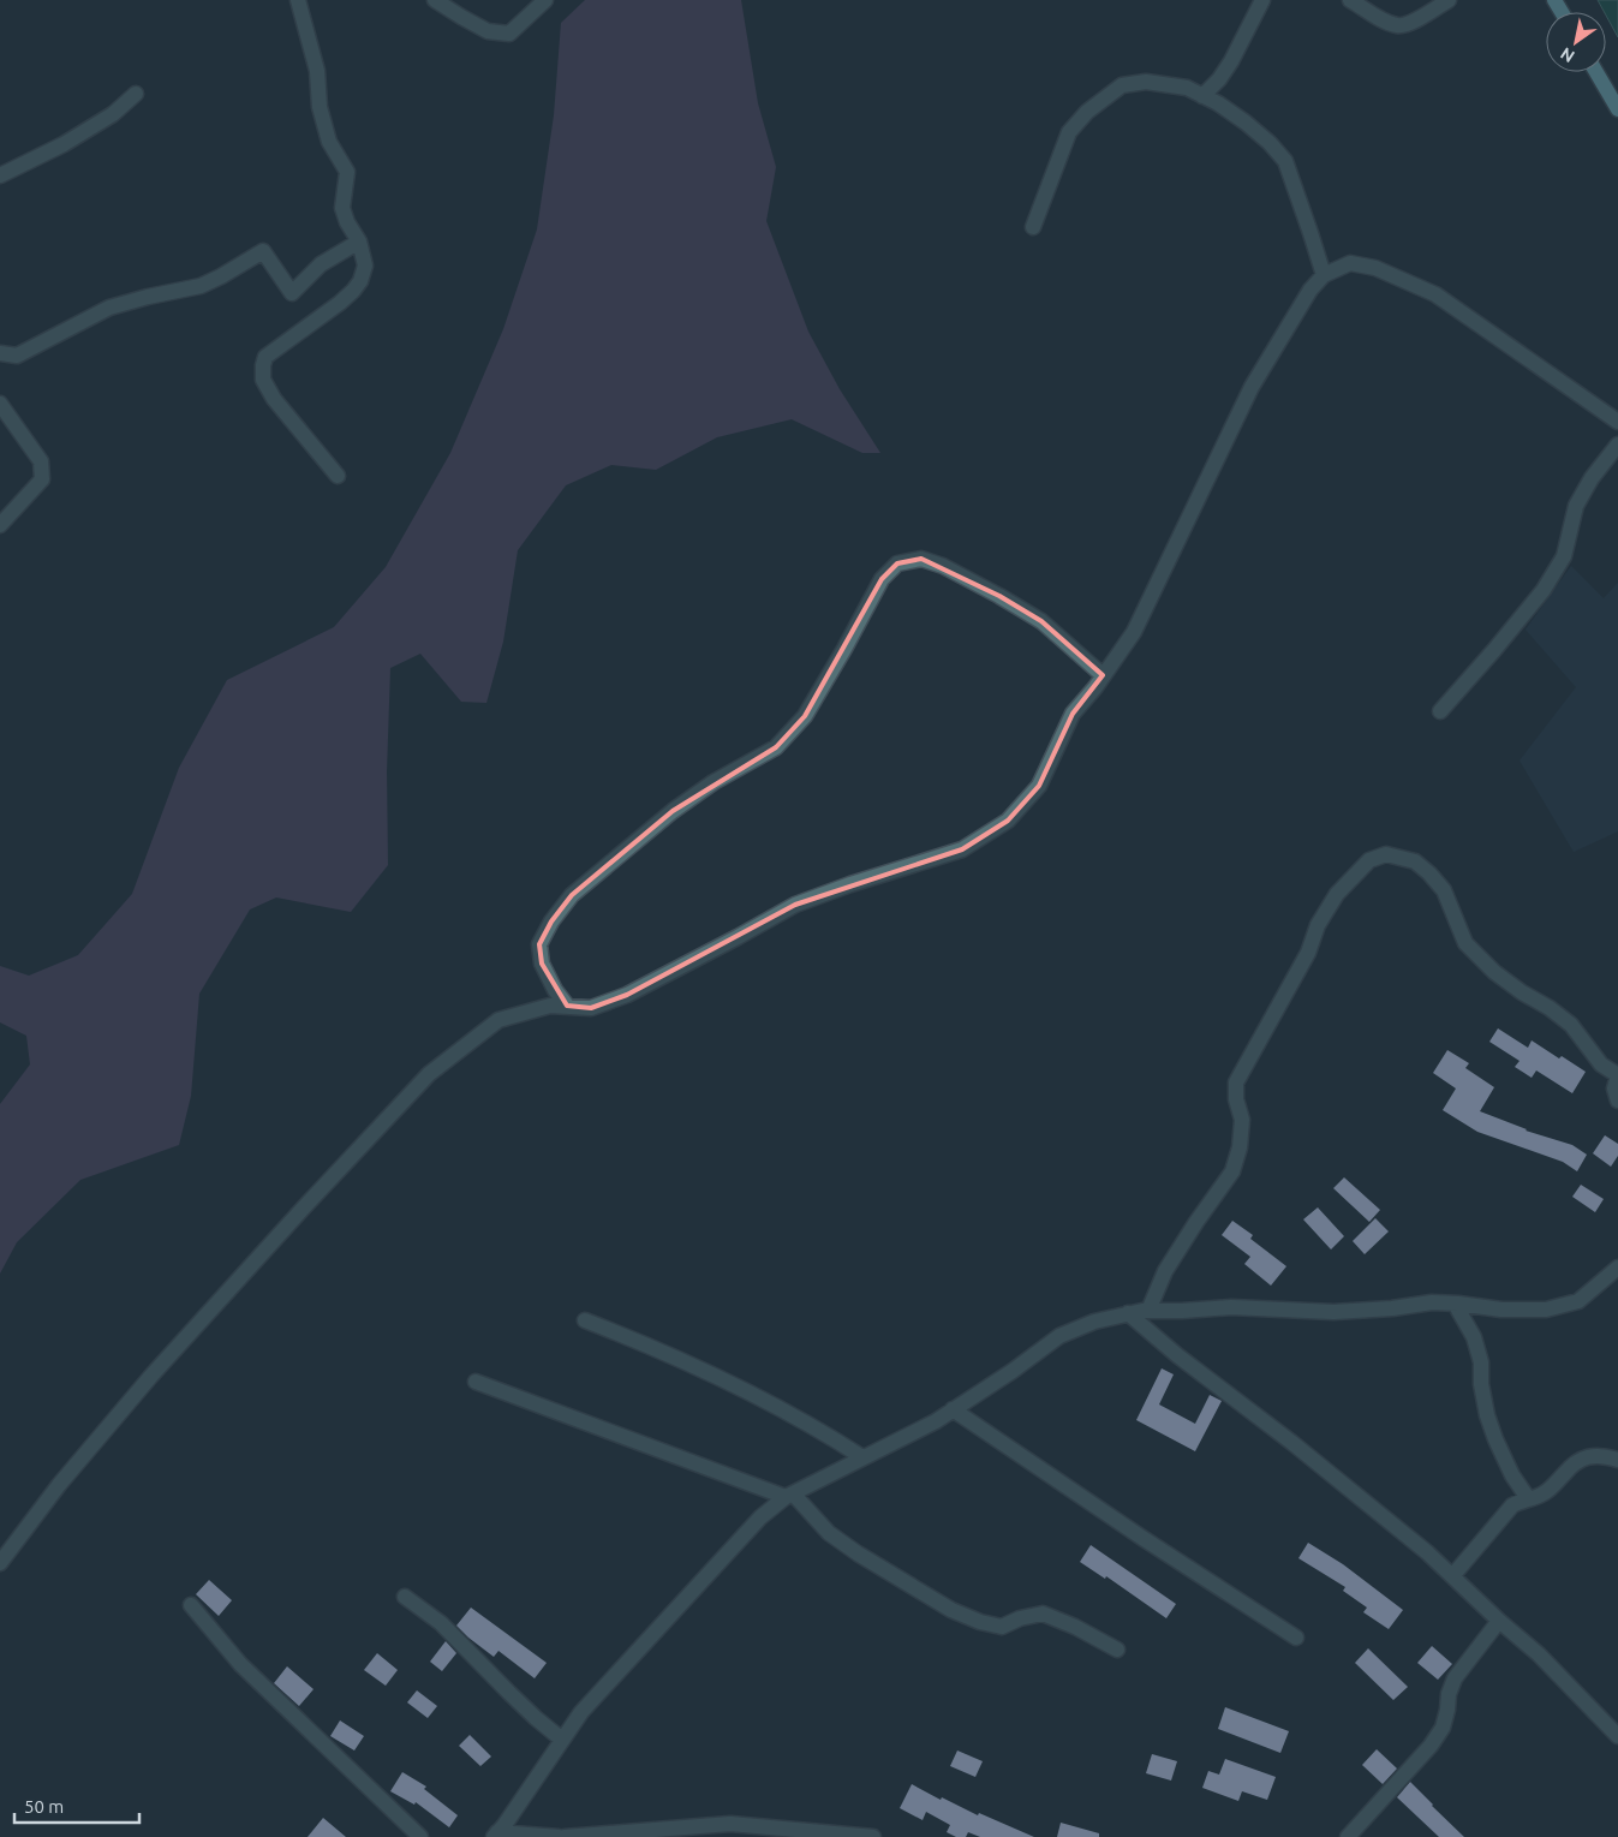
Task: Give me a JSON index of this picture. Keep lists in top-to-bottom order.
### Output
{
  "scale_bar": "50 m",
  "north": "bottom left"
}
